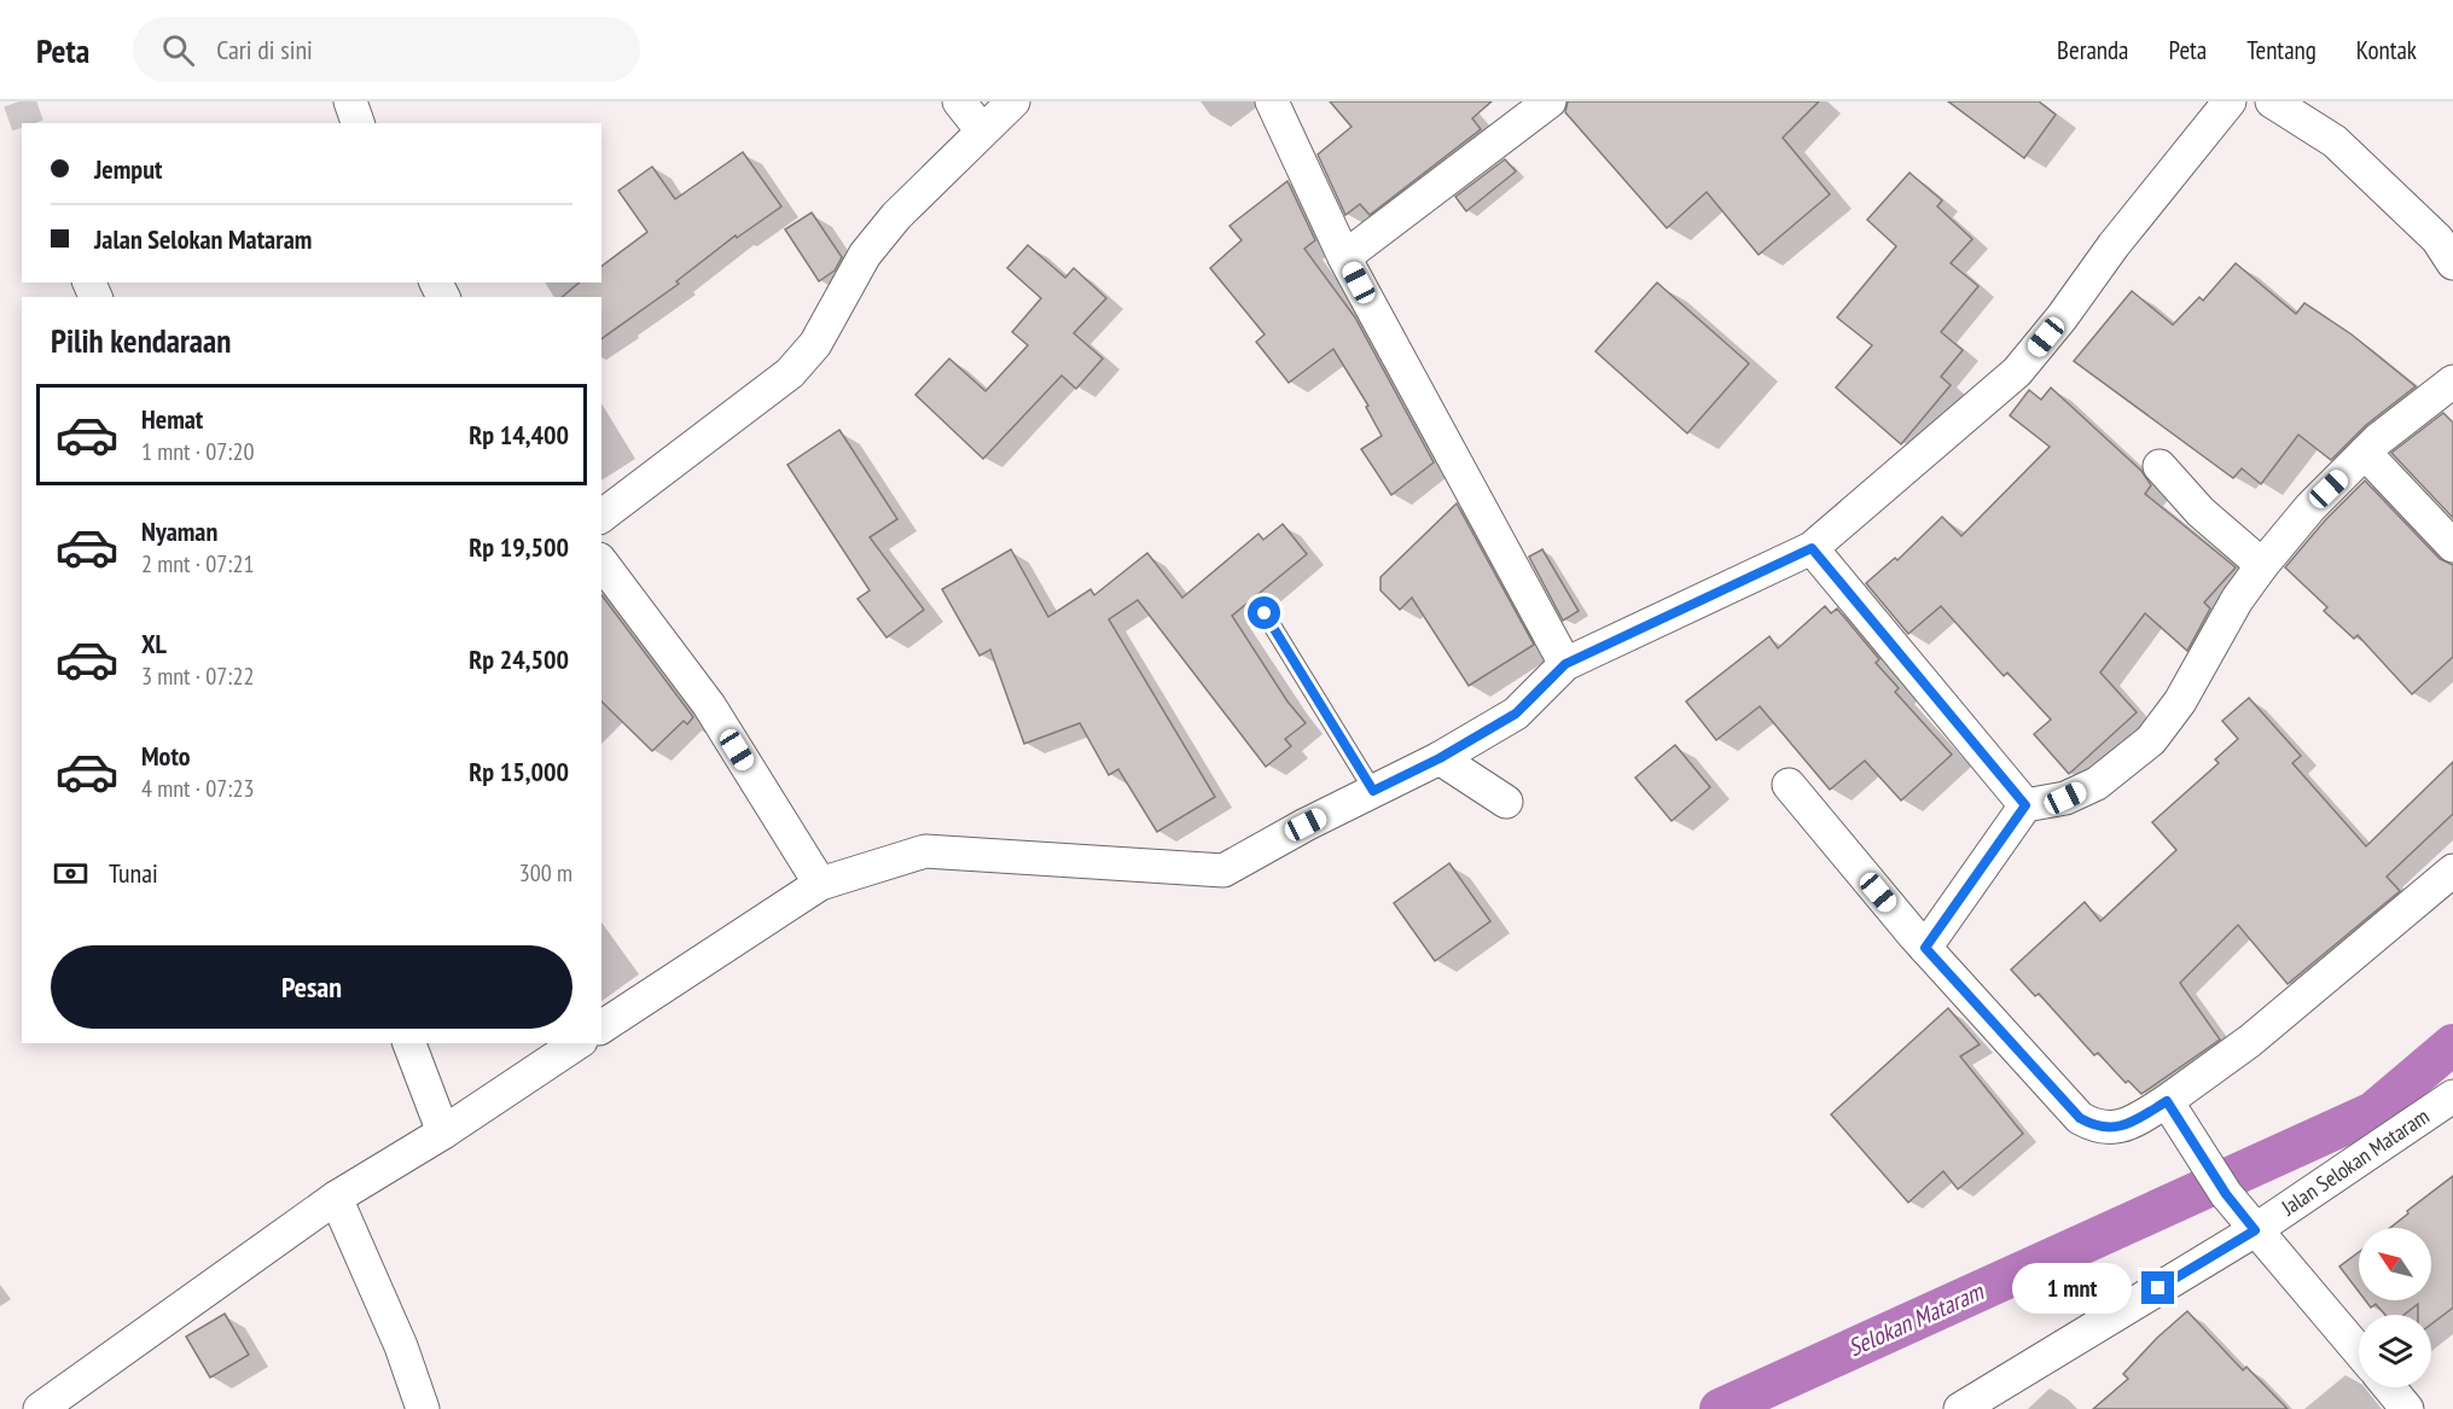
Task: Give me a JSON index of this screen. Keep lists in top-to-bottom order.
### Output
{
  "streets": {
    "street": ["Jalan Selokan Mataram"]
  },
  "water": ["Selokan Mataram"],
  "north": "top left",
  "page": {
    "header": "Peta",
    "search": "Cari di sini",
    "nav": [
      "Beranda",
      "Peta",
      "Tentang",
      "Kontak"
    ],
    "banner": ["Jemput", "Jalan Selokan Mataram"],
    "heading": "Pilih kendaraan",
    "list": [
      {
        "name": "Hemat",
        "note": "1 mnt · 07:20",
        "value": "Rp 14,400"
      },
      {
        "name": "Nyaman",
        "note": "2 mnt · 07:21",
        "value": "Rp 19,500"
      },
      {
        "name": "XL",
        "note": "3 mnt · 07:22",
        "value": "Rp 24,500"
      },
      {
        "name": "Moto",
        "note": "4 mnt · 07:23",
        "value": "Rp 15,000"
      }
    ],
    "pay": ["Tunai", "300 m"],
    "buttons": "Pesan",
    "bubble": "1 mnt"
  }
}
